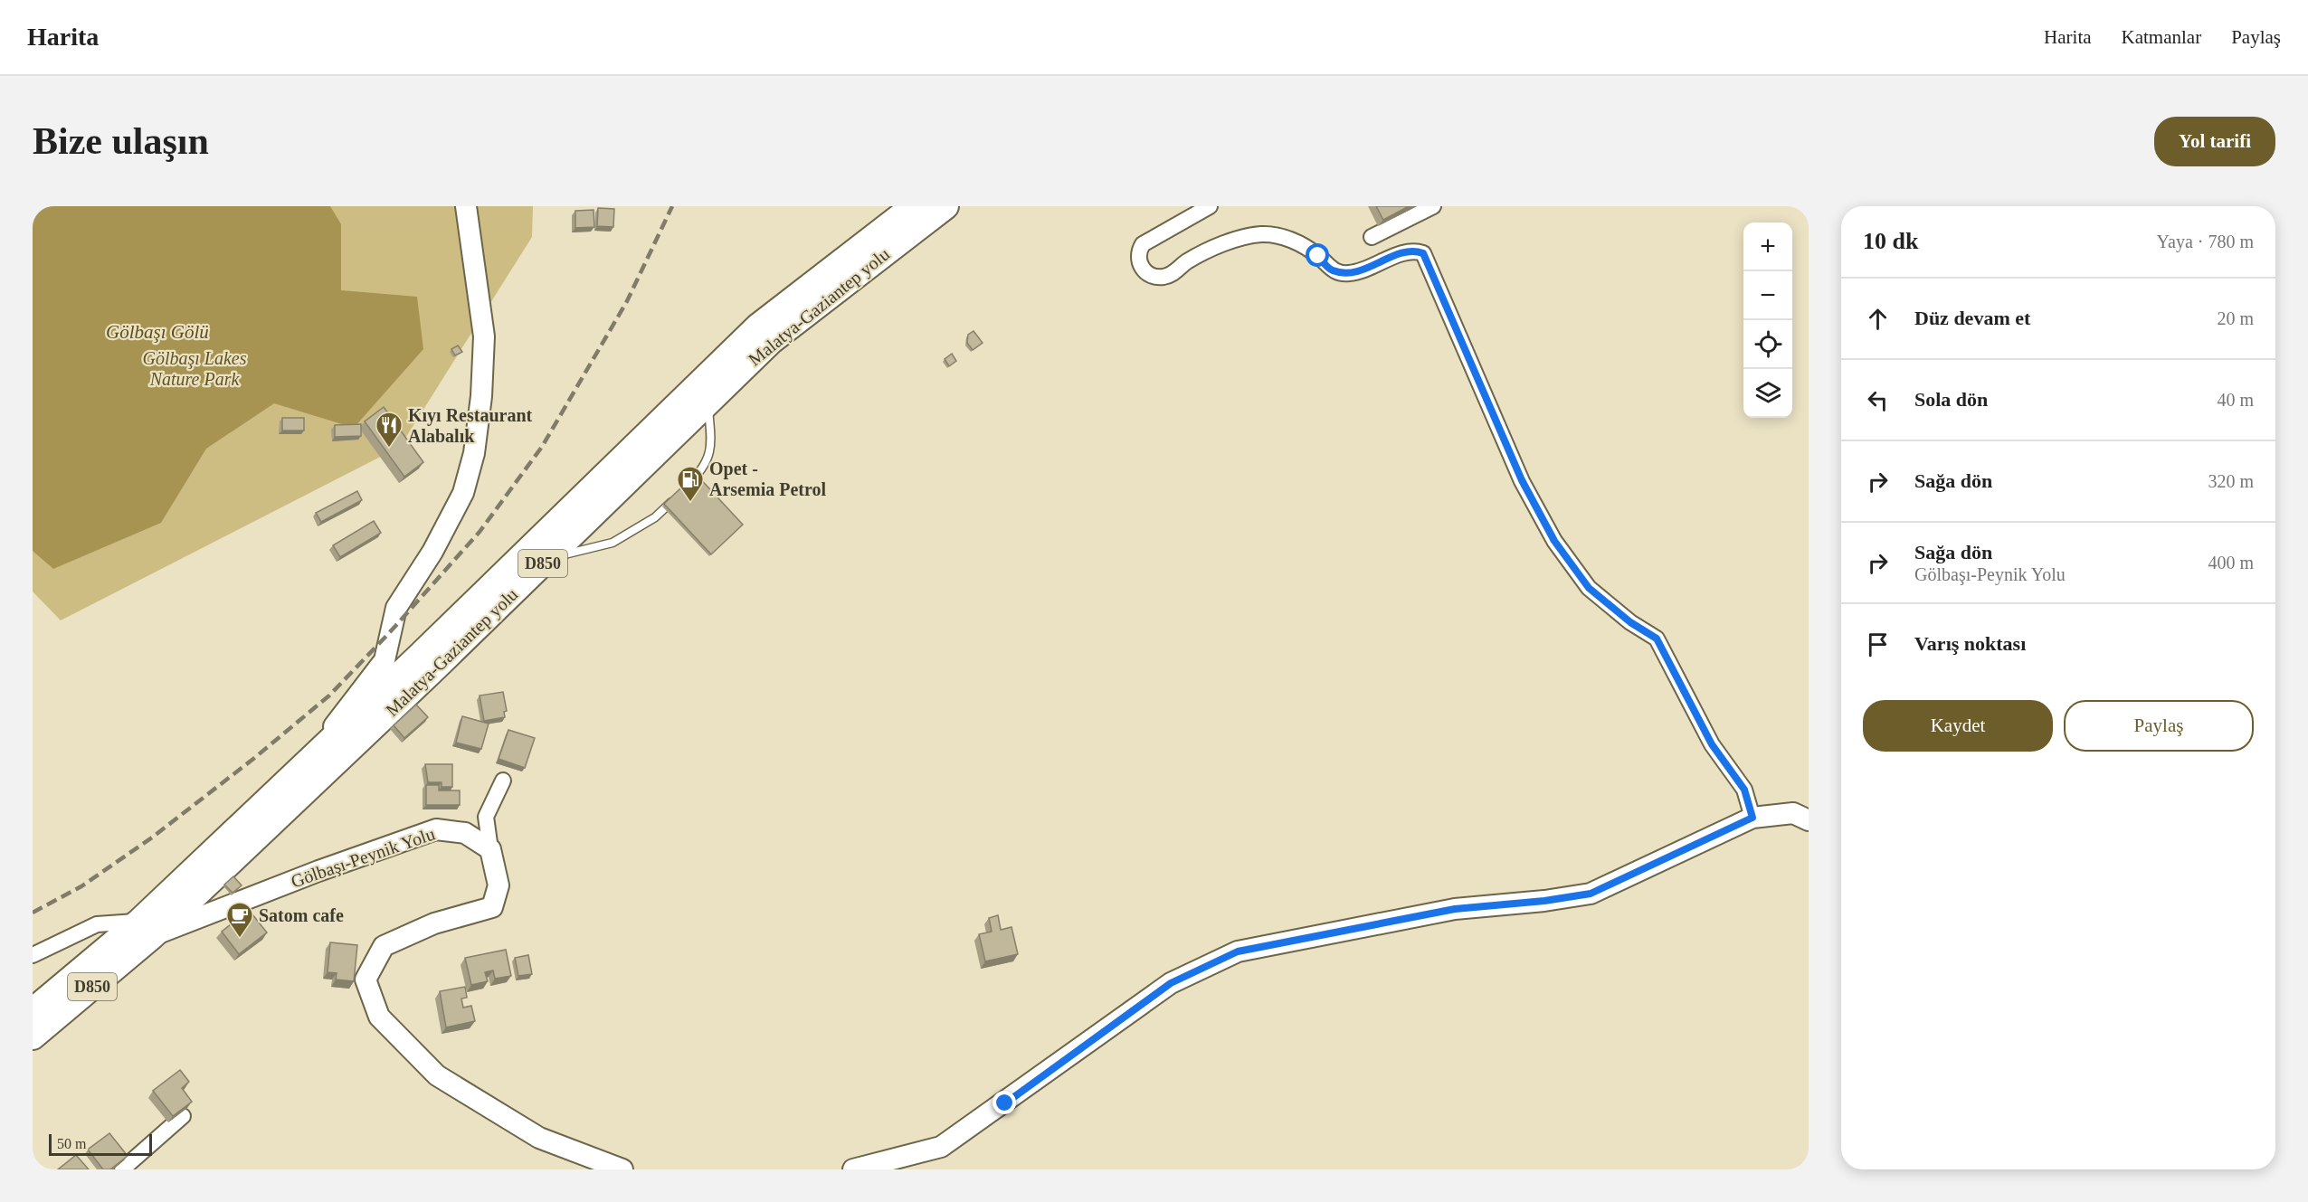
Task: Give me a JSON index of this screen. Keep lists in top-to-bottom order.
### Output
{
  "streets": {
    "highway": ["Malatya-Gaziantep yolu", "D850"],
    "street": ["Gölbaşı-Peynik Yolu"]
  },
  "crossings": [
    ["Malatya-Gaziantep yolu", "Gölbaşı-Peynik Yolu"]
  ],
  "water": ["Gölbaşı Gölü"],
  "parks": ["Gölbaşı Lakes Nature Park"],
  "places": {
    "restaurant": ["Kıyı Restaurant Alabalık"],
    "fuel station": ["Opet - Arsemia Petrol"],
    "cafe": ["Satom cafe"]
  },
  "scale_bar": "50 m",
  "page": {
    "header": "Harita",
    "nav": ["Harita", "Katmanlar", "Paylaş"],
    "buttons": [
      "Yol tarifi",
      ["Kaydet", "Paylaş"]
    ],
    "title": "Bize ulaşın",
    "heading": ["10 dk", "Yaya · 780 m"],
    "map_buttons": ["+", "−"],
    "list": [
      ["Düz devam et", "20 m"],
      ["Sola dön", "40 m"],
      ["Sağa dön", "320 m"],
      ["Sağa dön", "Gölbaşı-Peynik Yolu", "400 m"],
      "Varış noktası"
    ],
    "scale": "50 m"
  }
}
